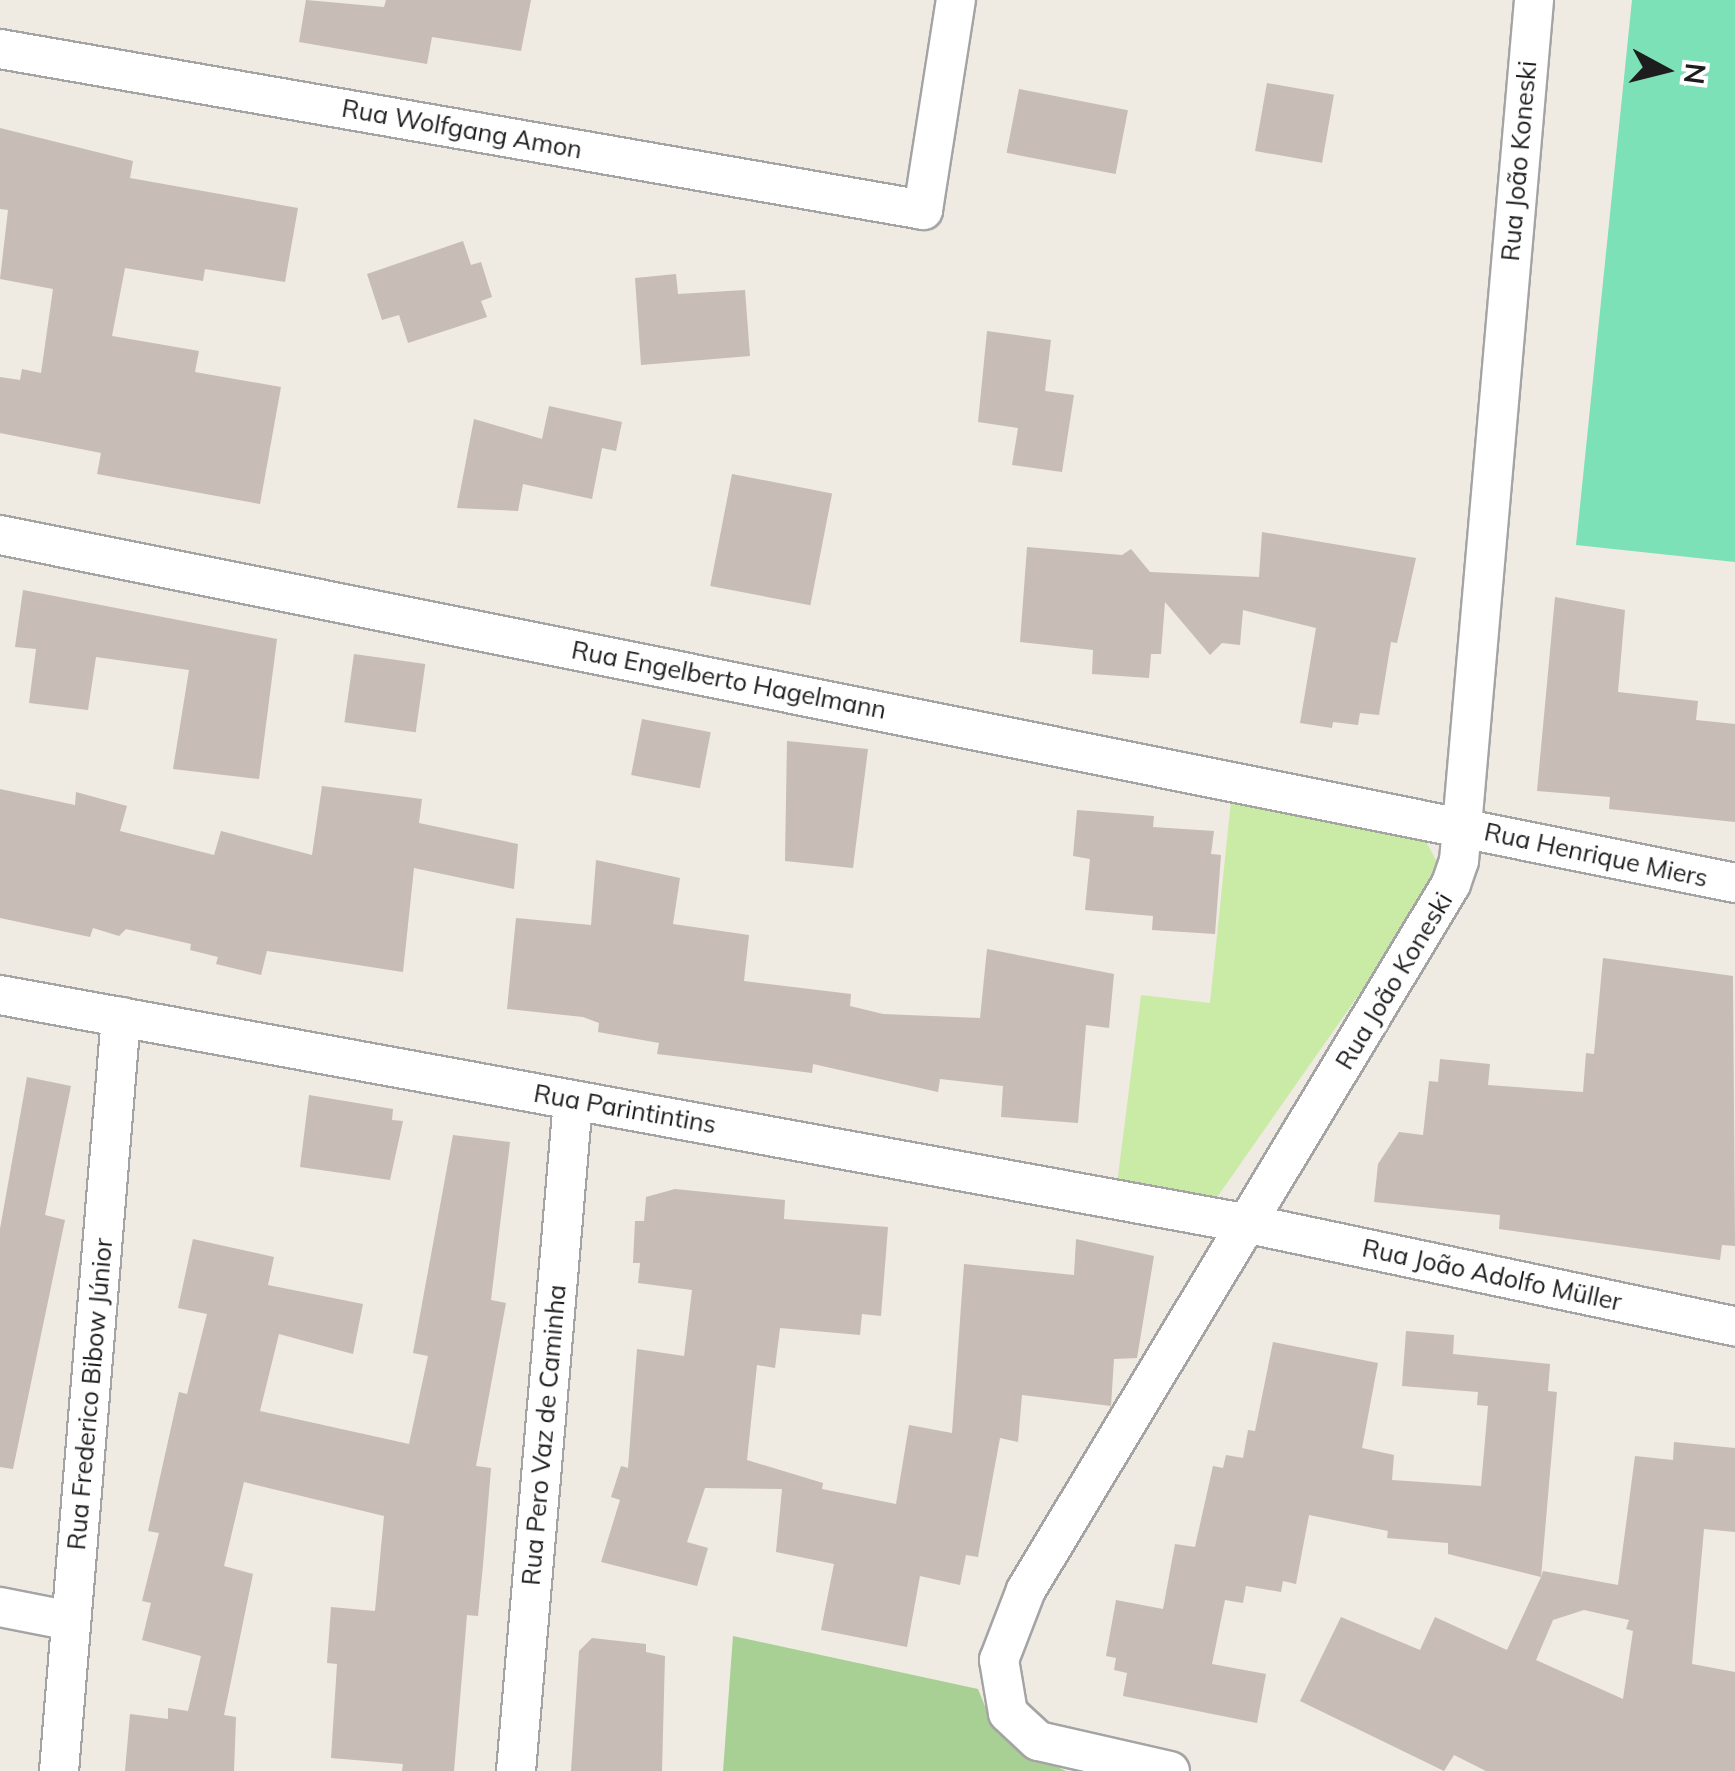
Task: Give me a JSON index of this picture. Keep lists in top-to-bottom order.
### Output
{
  "streets": {
    "street": [
      "Rua Wolfgang Amon",
      "Rua João Koneski",
      "Rua Engelberto Hagelmann",
      "Rua Henrique Miers",
      "Rua Parintintins",
      "Rua João Adolfo Müller",
      "Rua Frederico Bibow Júnior",
      "Rua Pero Vaz de Caminha"
    ]
  },
  "crossings": [
    ["Rua João Koneski", "Rua Engelberto Hagelmann"],
    ["Rua João Koneski", "Rua Henrique Miers"],
    ["Rua João Koneski", "Rua Parintintins"],
    ["Rua João Koneski", "Rua João Adolfo Müller"],
    ["Rua Engelberto Hagelmann", "Rua Henrique Miers"],
    ["Rua Parintintins", "Rua João Adolfo Müller"],
    ["Rua Parintintins", "Rua Frederico Bibow Júnior"],
    ["Rua Parintintins", "Rua Pero Vaz de Caminha"]
  ],
  "north": "right"
}
